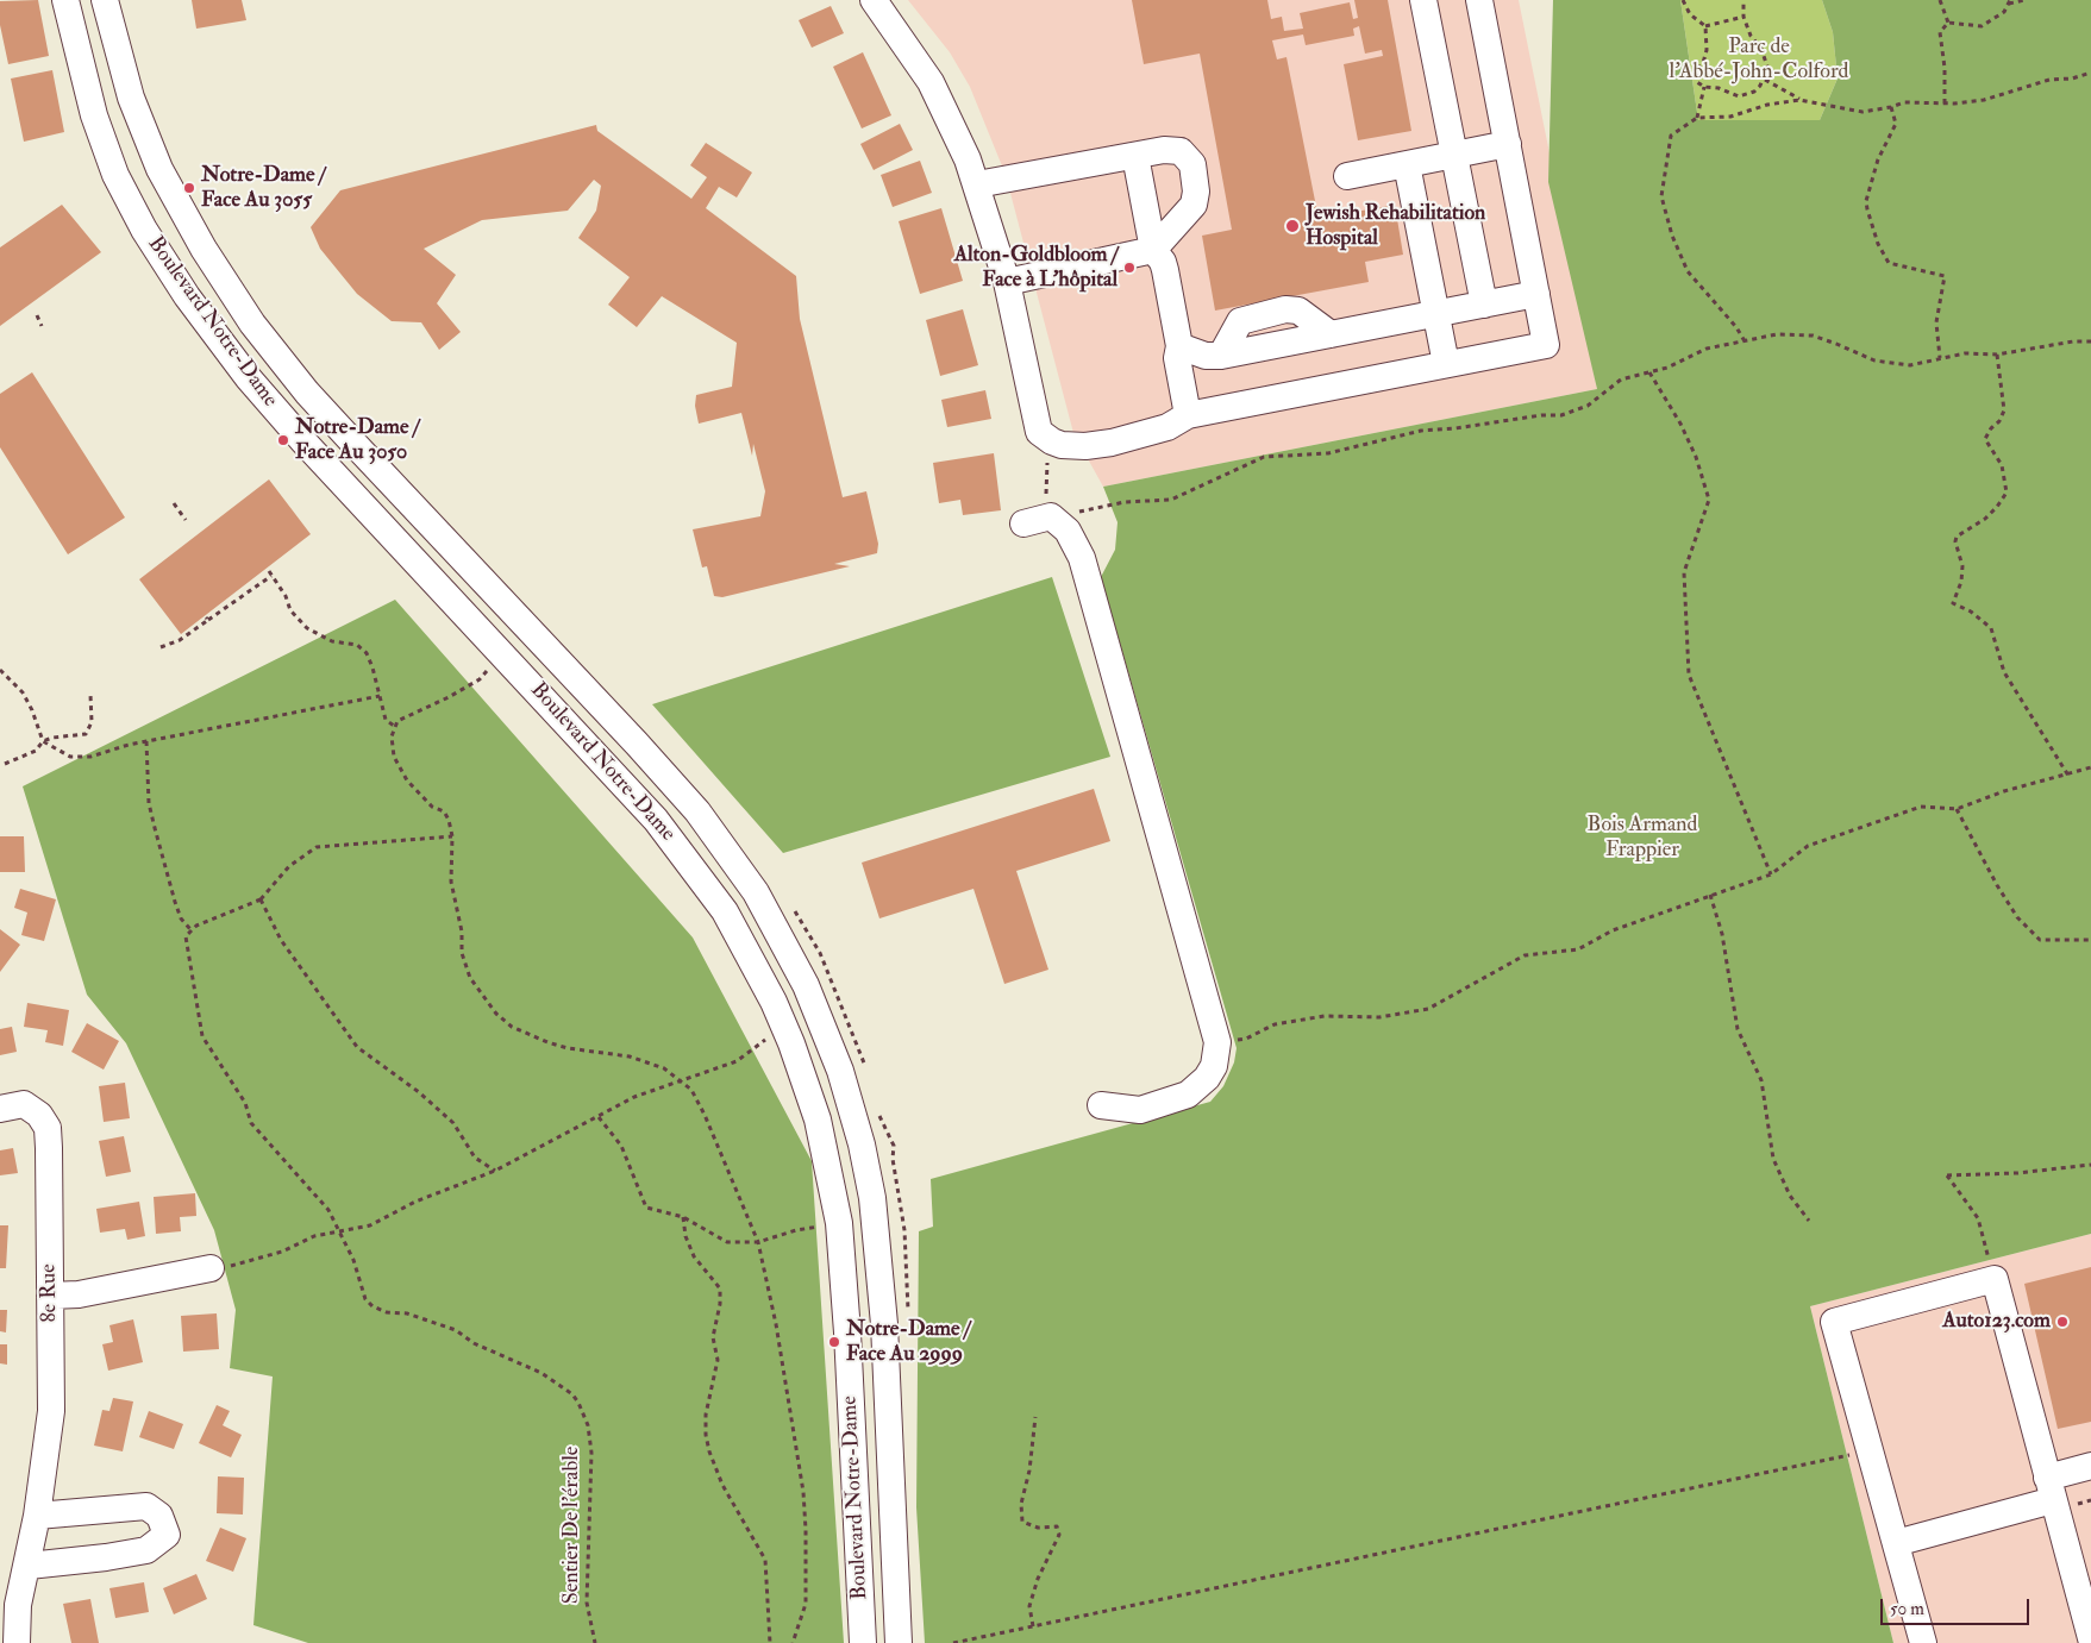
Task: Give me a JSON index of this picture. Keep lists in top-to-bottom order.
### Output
{
  "streets": {
    "street": ["Boulevard Notre-Dame", "8e Rue"],
    "path": ["Sentier De l'érable"]
  },
  "parks": ["Parc de l'Abbé-John-Colford", "Bois Armand Frappier"],
  "places": [
    "Notre-Dame / Face Au 3055",
    "Jewish Rehabilitation Hospital",
    "Alton-Goldbloom / Face à L'hôpital",
    "Notre-Dame / Face Au 3050",
    "Auto123.com",
    "Notre-Dame / Face Au 2999"
  ],
  "scale_bar": "50 m"
}
